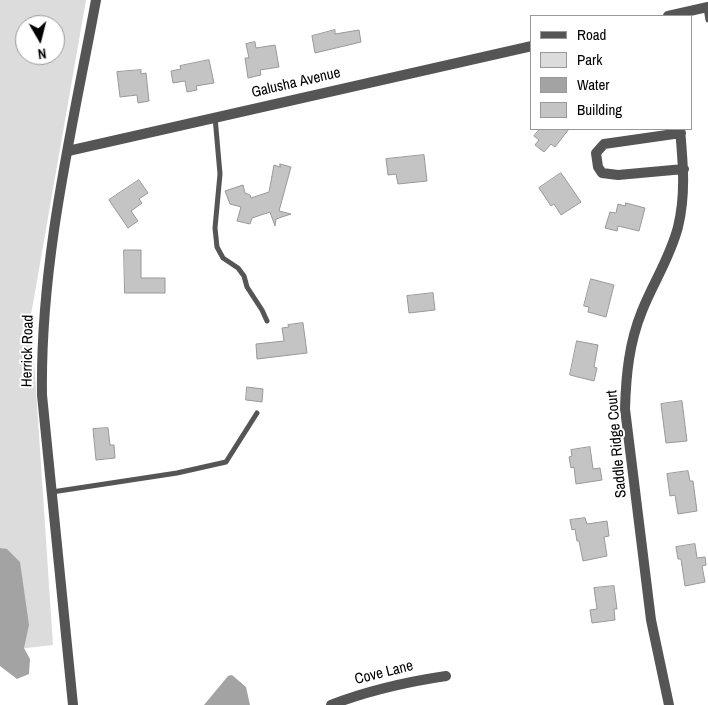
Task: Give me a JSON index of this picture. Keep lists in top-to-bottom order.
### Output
{
  "streets": {
    "street": [
      "Galusha Avenue",
      "Herrick Road",
      "Saddle Ridge Court",
      "Cove Lane"
    ]
  },
  "crossings": [
    ["Galusha Avenue", "Herrick Road"]
  ],
  "legend": [
    "Road",
    "Park",
    "Water",
    "Building"
  ],
  "north": "bottom"
}
